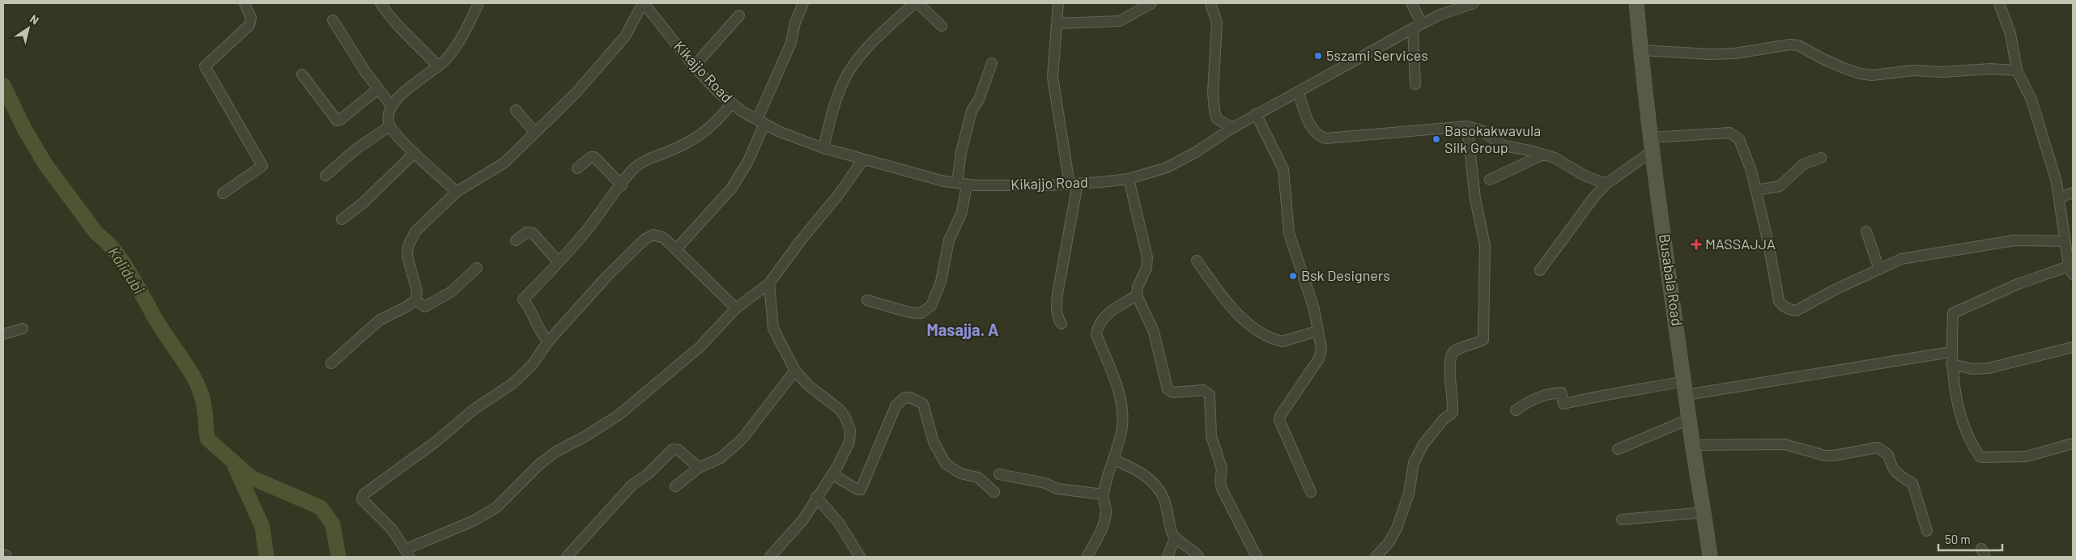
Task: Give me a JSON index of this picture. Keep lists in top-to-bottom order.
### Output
{
  "streets": {
    "street": ["Kikajjo Road", "Busabala Road"]
  },
  "districts": ["Masajja. A"],
  "water": ["Kalidubi"],
  "places": {
    "other": ["5szami Services", "Basokakwavula Silk Group", "Bsk Designers"],
    "health": ["MASSAJJA"]
  },
  "scale_bar": "50 m",
  "north": "top right"
}
